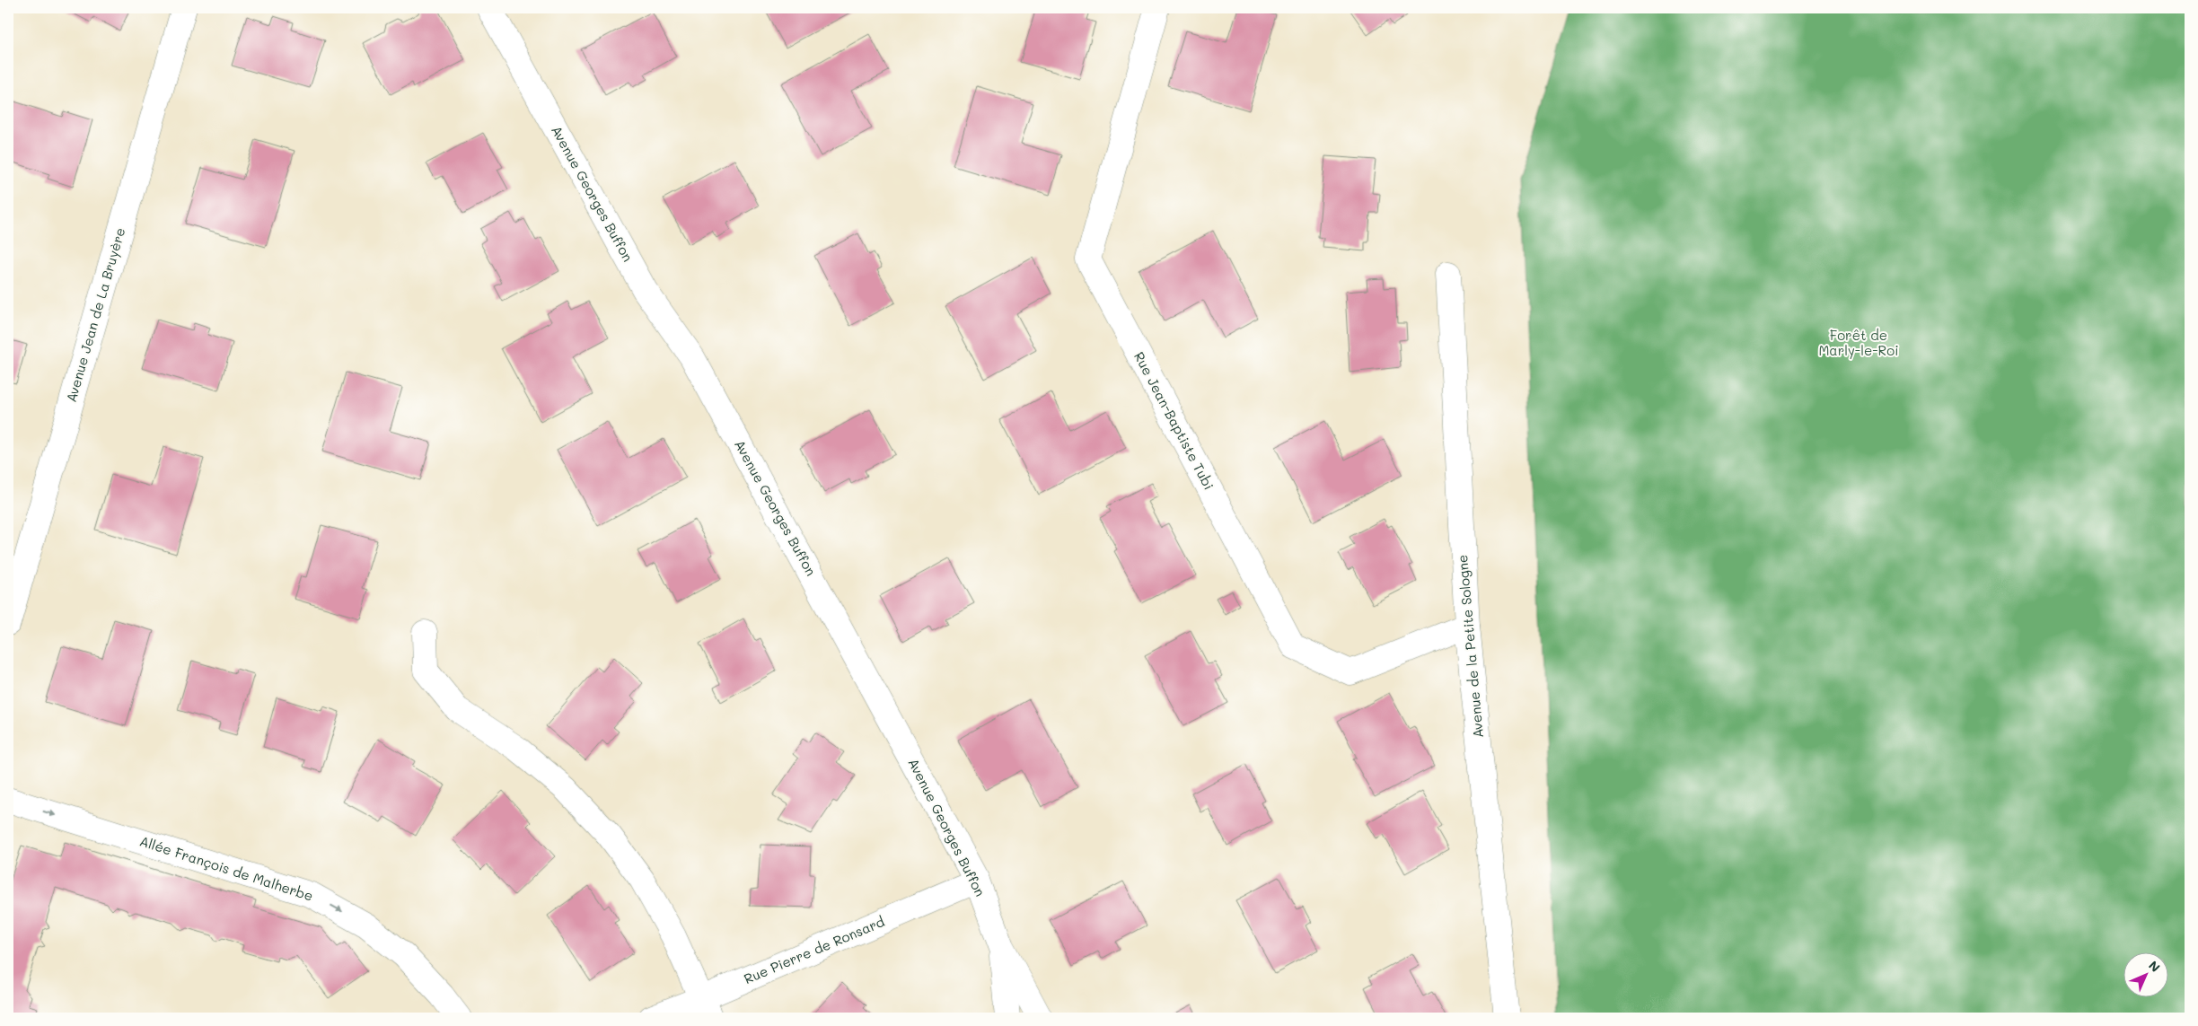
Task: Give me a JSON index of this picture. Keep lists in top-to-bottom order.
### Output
{
  "streets": {
    "street": [
      "Avenue Georges Buffon",
      "Avenue Jean de La Bruyère",
      "Rue Jean-Baptiste Tubi",
      "Avenue de la Petite Sologne",
      "Allée François de Malherbe",
      "Rue Pierre de Ronsard"
    ]
  },
  "crossings": [
    ["Avenue Georges Buffon", "Rue Pierre de Ronsard"],
    ["Rue Jean-Baptiste Tubi", "Avenue de la Petite Sologne"]
  ],
  "one_way": ["Allée François de Malherbe"],
  "parks": ["Forêt de Marly-le-Roi"],
  "north": "top right"
}
